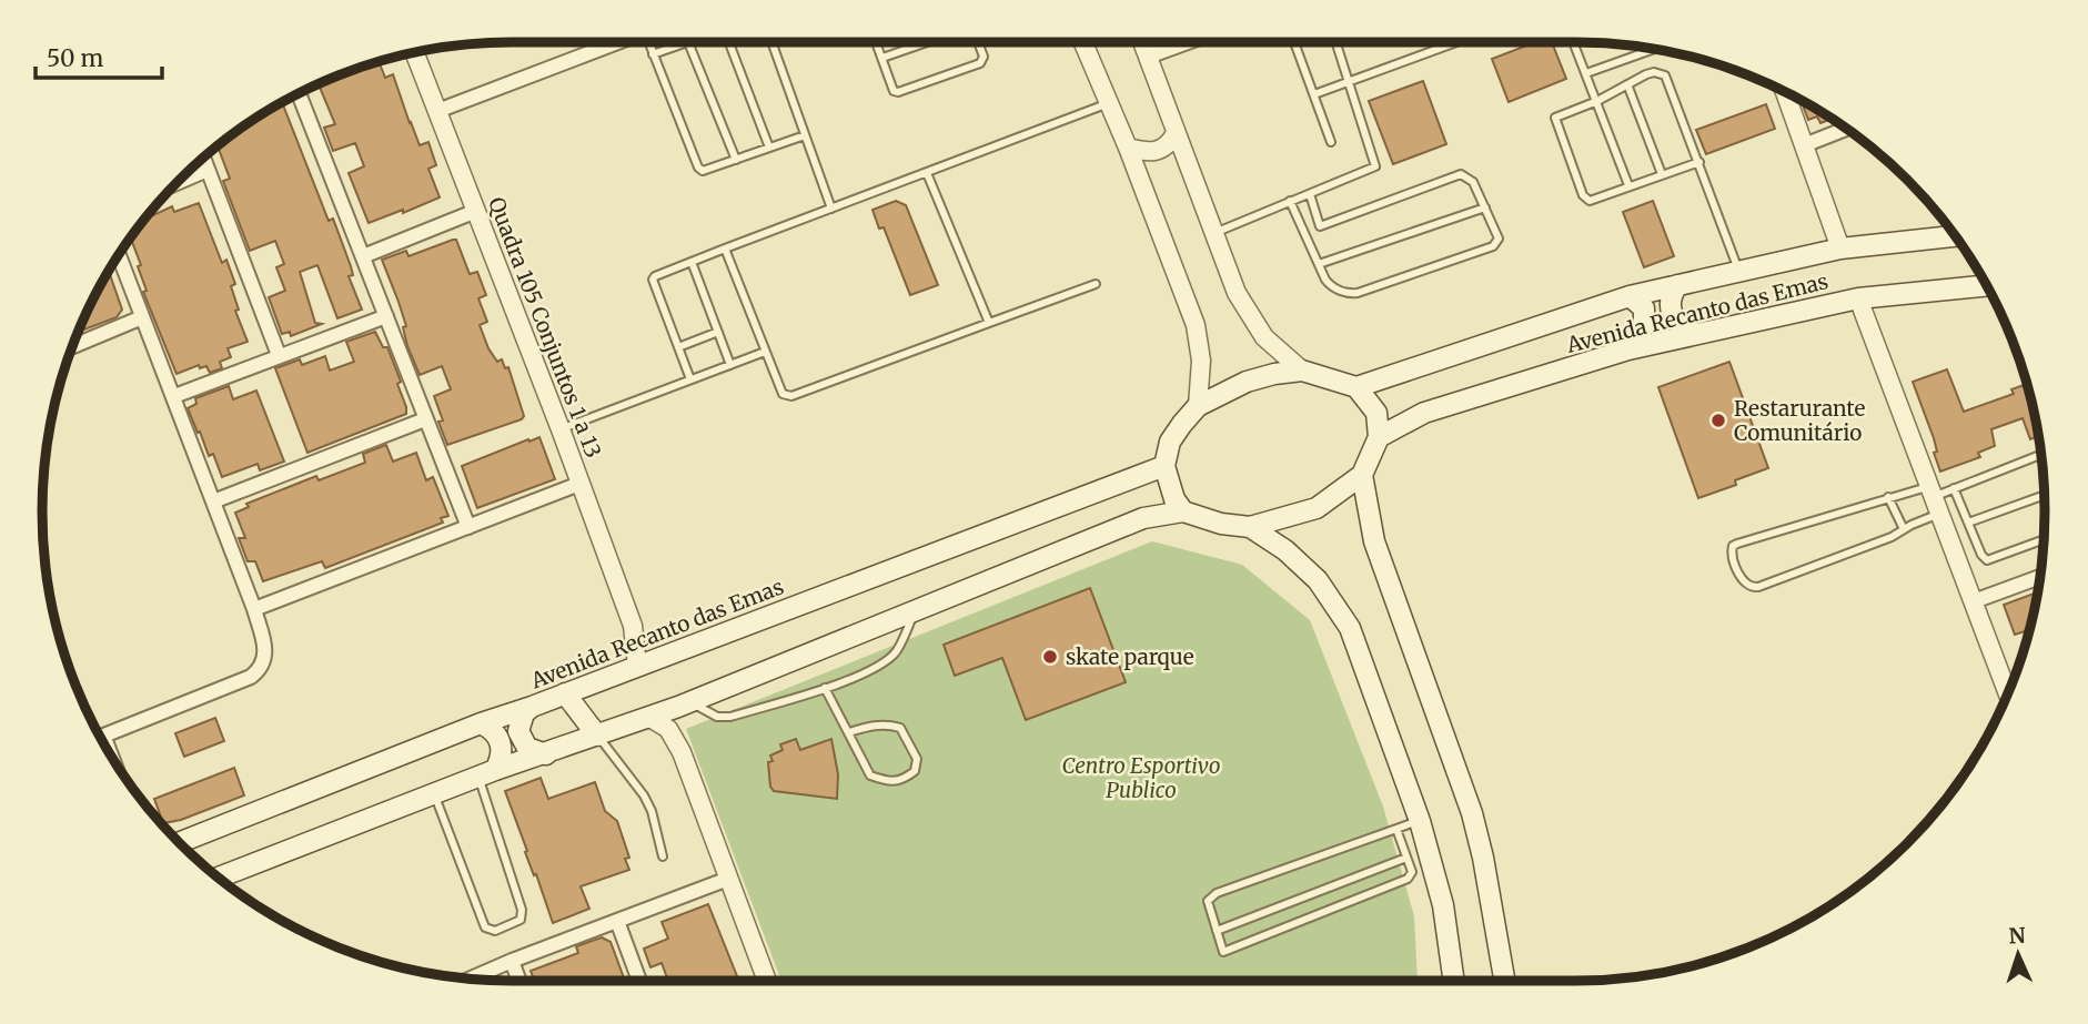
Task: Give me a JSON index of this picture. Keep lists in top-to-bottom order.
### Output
{
  "streets": {
    "main road": ["Avenida Recanto das Emas"],
    "street": ["Quadra 105 Conjuntos 1 a 13"]
  },
  "crossings": [
    ["Avenida Recanto das Emas", "Quadra 105 Conjuntos 1 a 13"]
  ],
  "parks": ["Centro Esportivo Publico"],
  "places": ["Restarurante Comunitário", "skate parque"],
  "scale_bar": "50 m",
  "north": "top"
}
